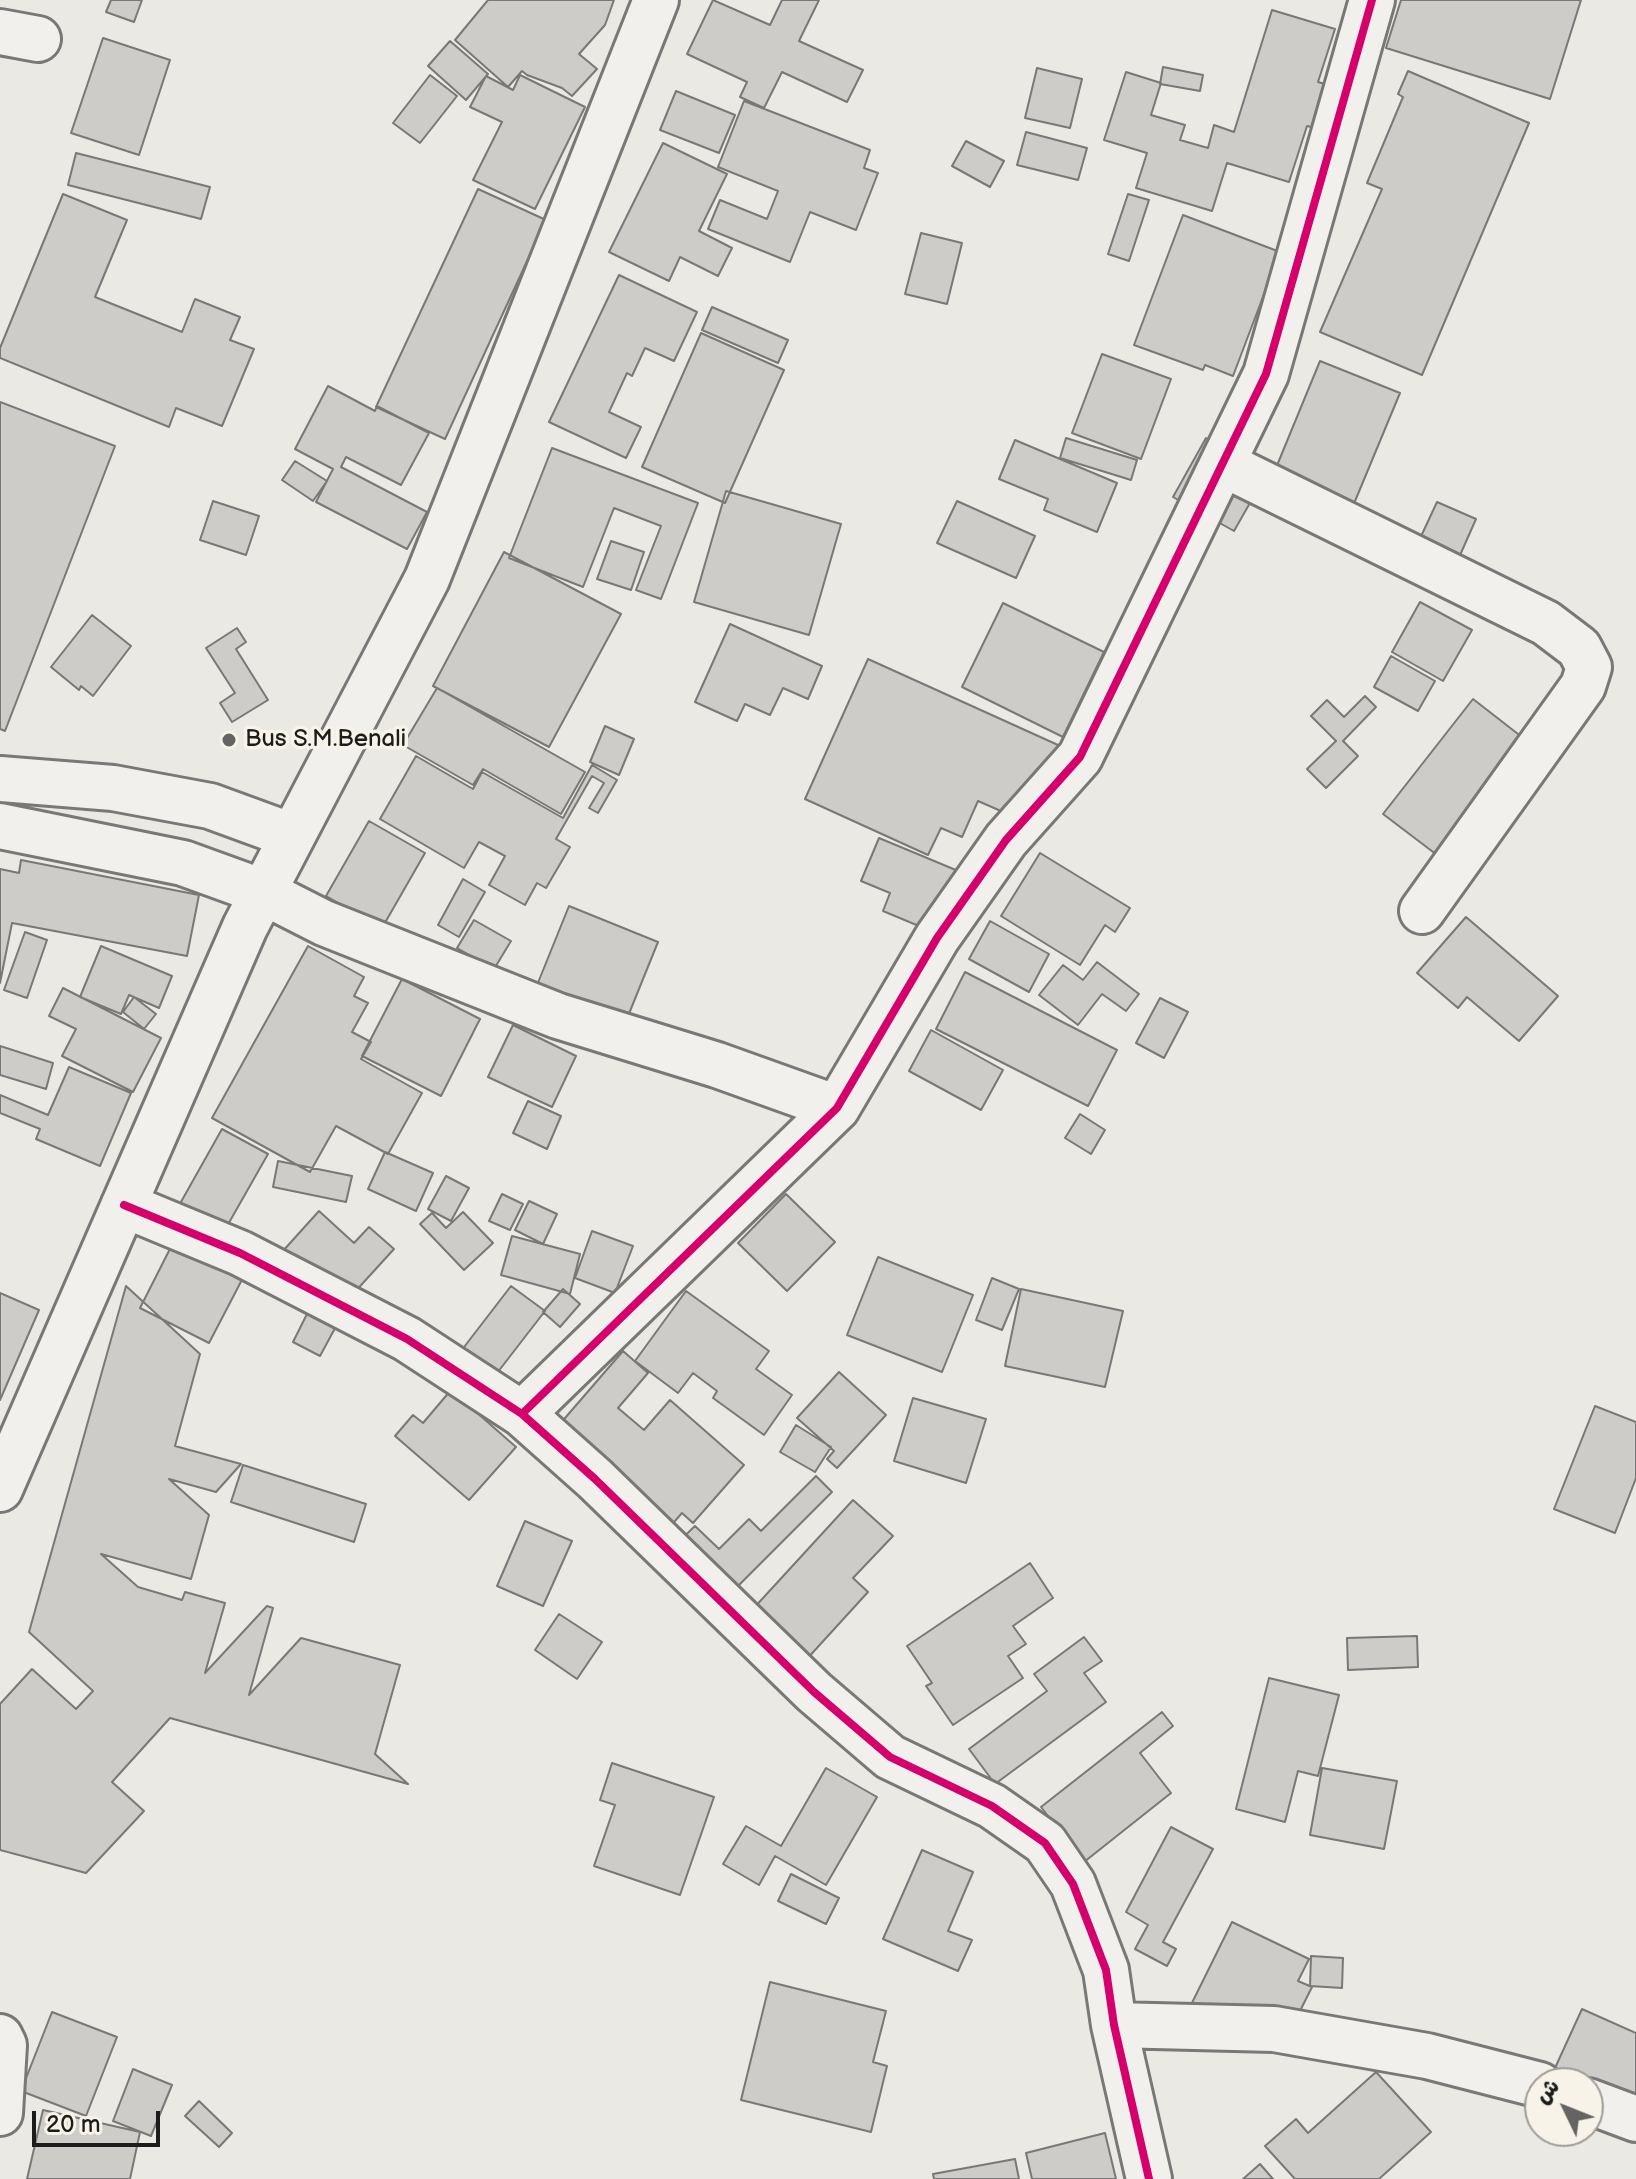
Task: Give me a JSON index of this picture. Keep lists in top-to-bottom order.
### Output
{
  "places": ["Bus S.M.Benali"],
  "scale_bar": "20 m",
  "north": "top left"
}
